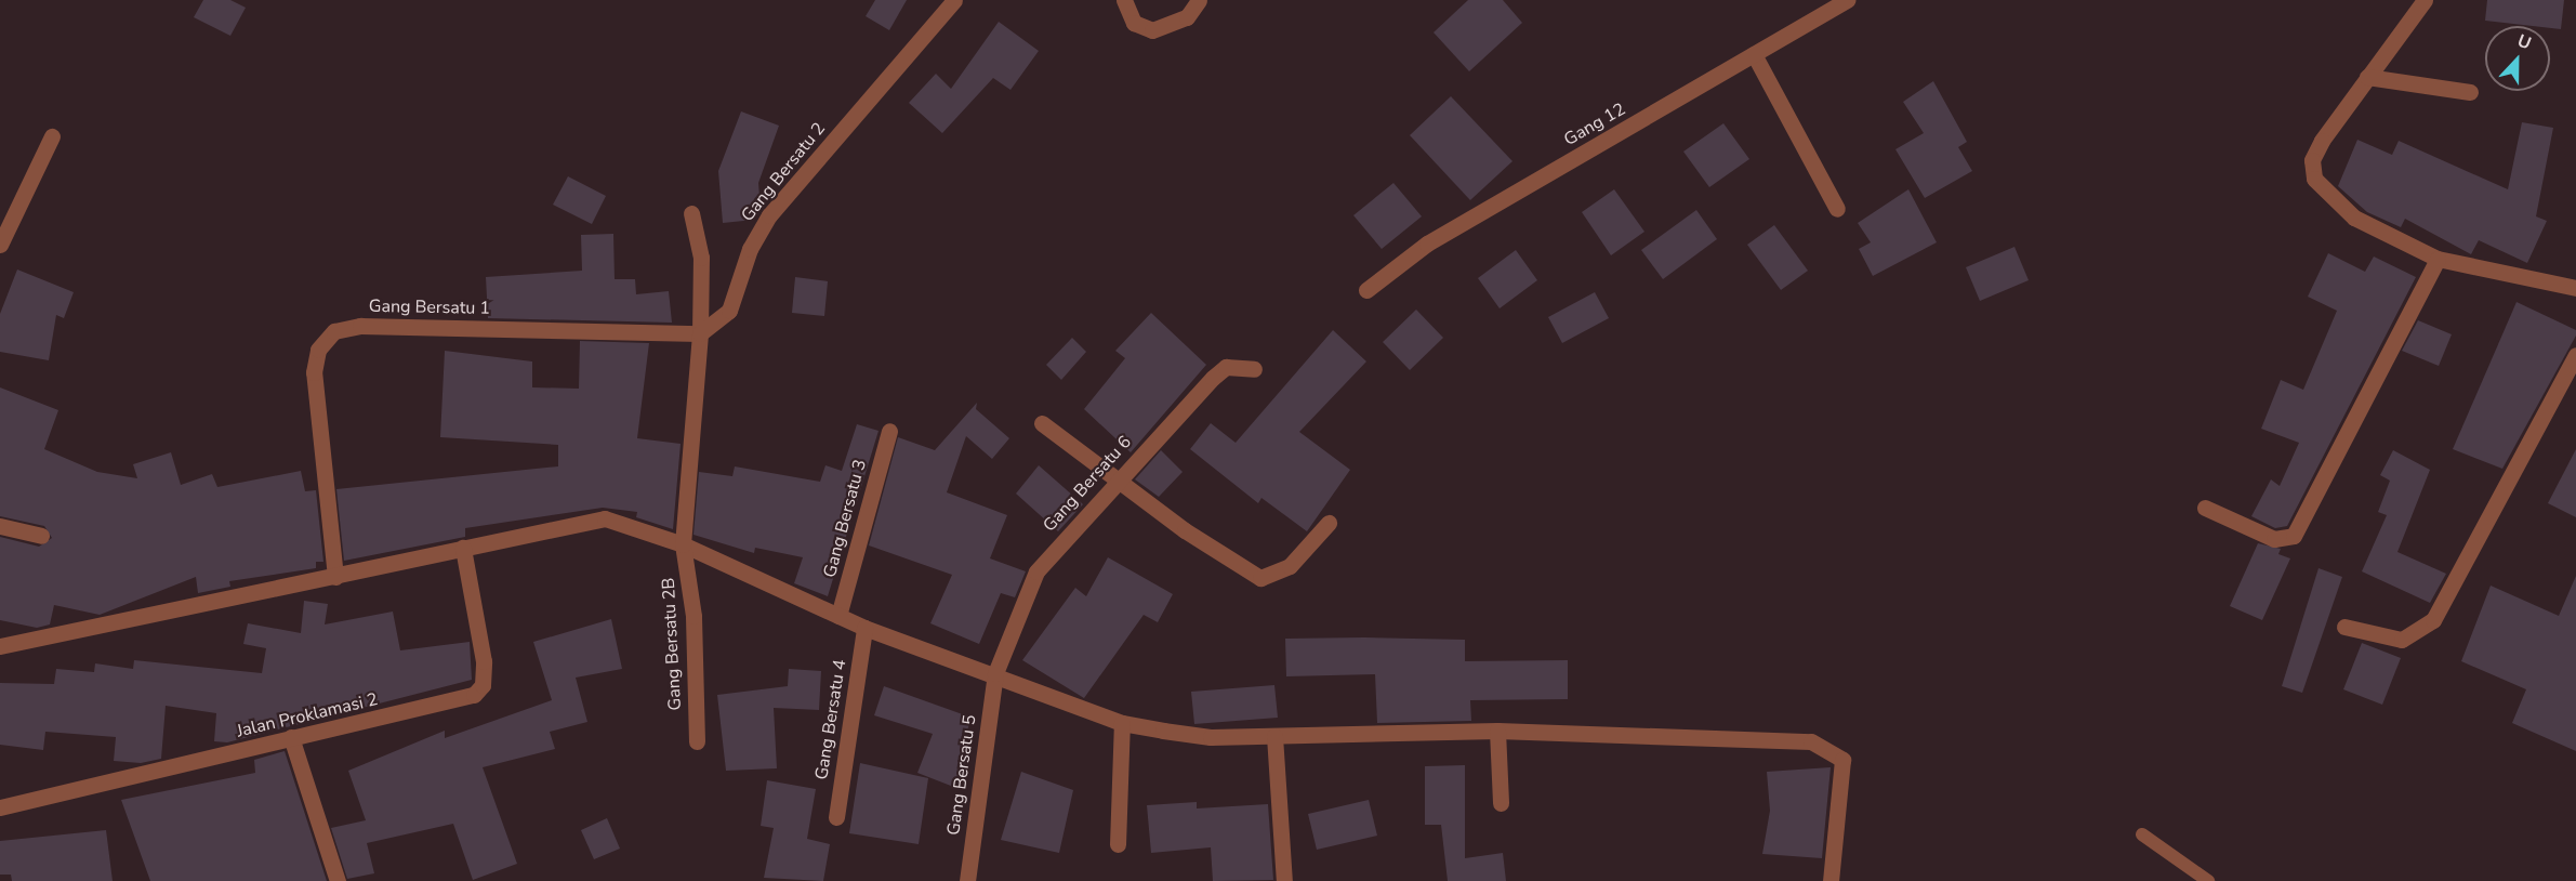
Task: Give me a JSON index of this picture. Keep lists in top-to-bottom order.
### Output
{
  "streets": {
    "street": [
      "Gang 12",
      "Gang Bersatu 2",
      "Gang Bersatu 1",
      "Gang Bersatu 6",
      "Gang Bersatu 3",
      "Gang Bersatu 2B",
      "Jalan Proklamasi 2",
      "Gang Bersatu 4",
      "Gang Bersatu 5"
    ]
  },
  "crossings": [
    ["Gang Bersatu 2", "Gang Bersatu 1"],
    ["Gang Bersatu 6", "Gang Bersatu 5"]
  ],
  "north": "top"
}
